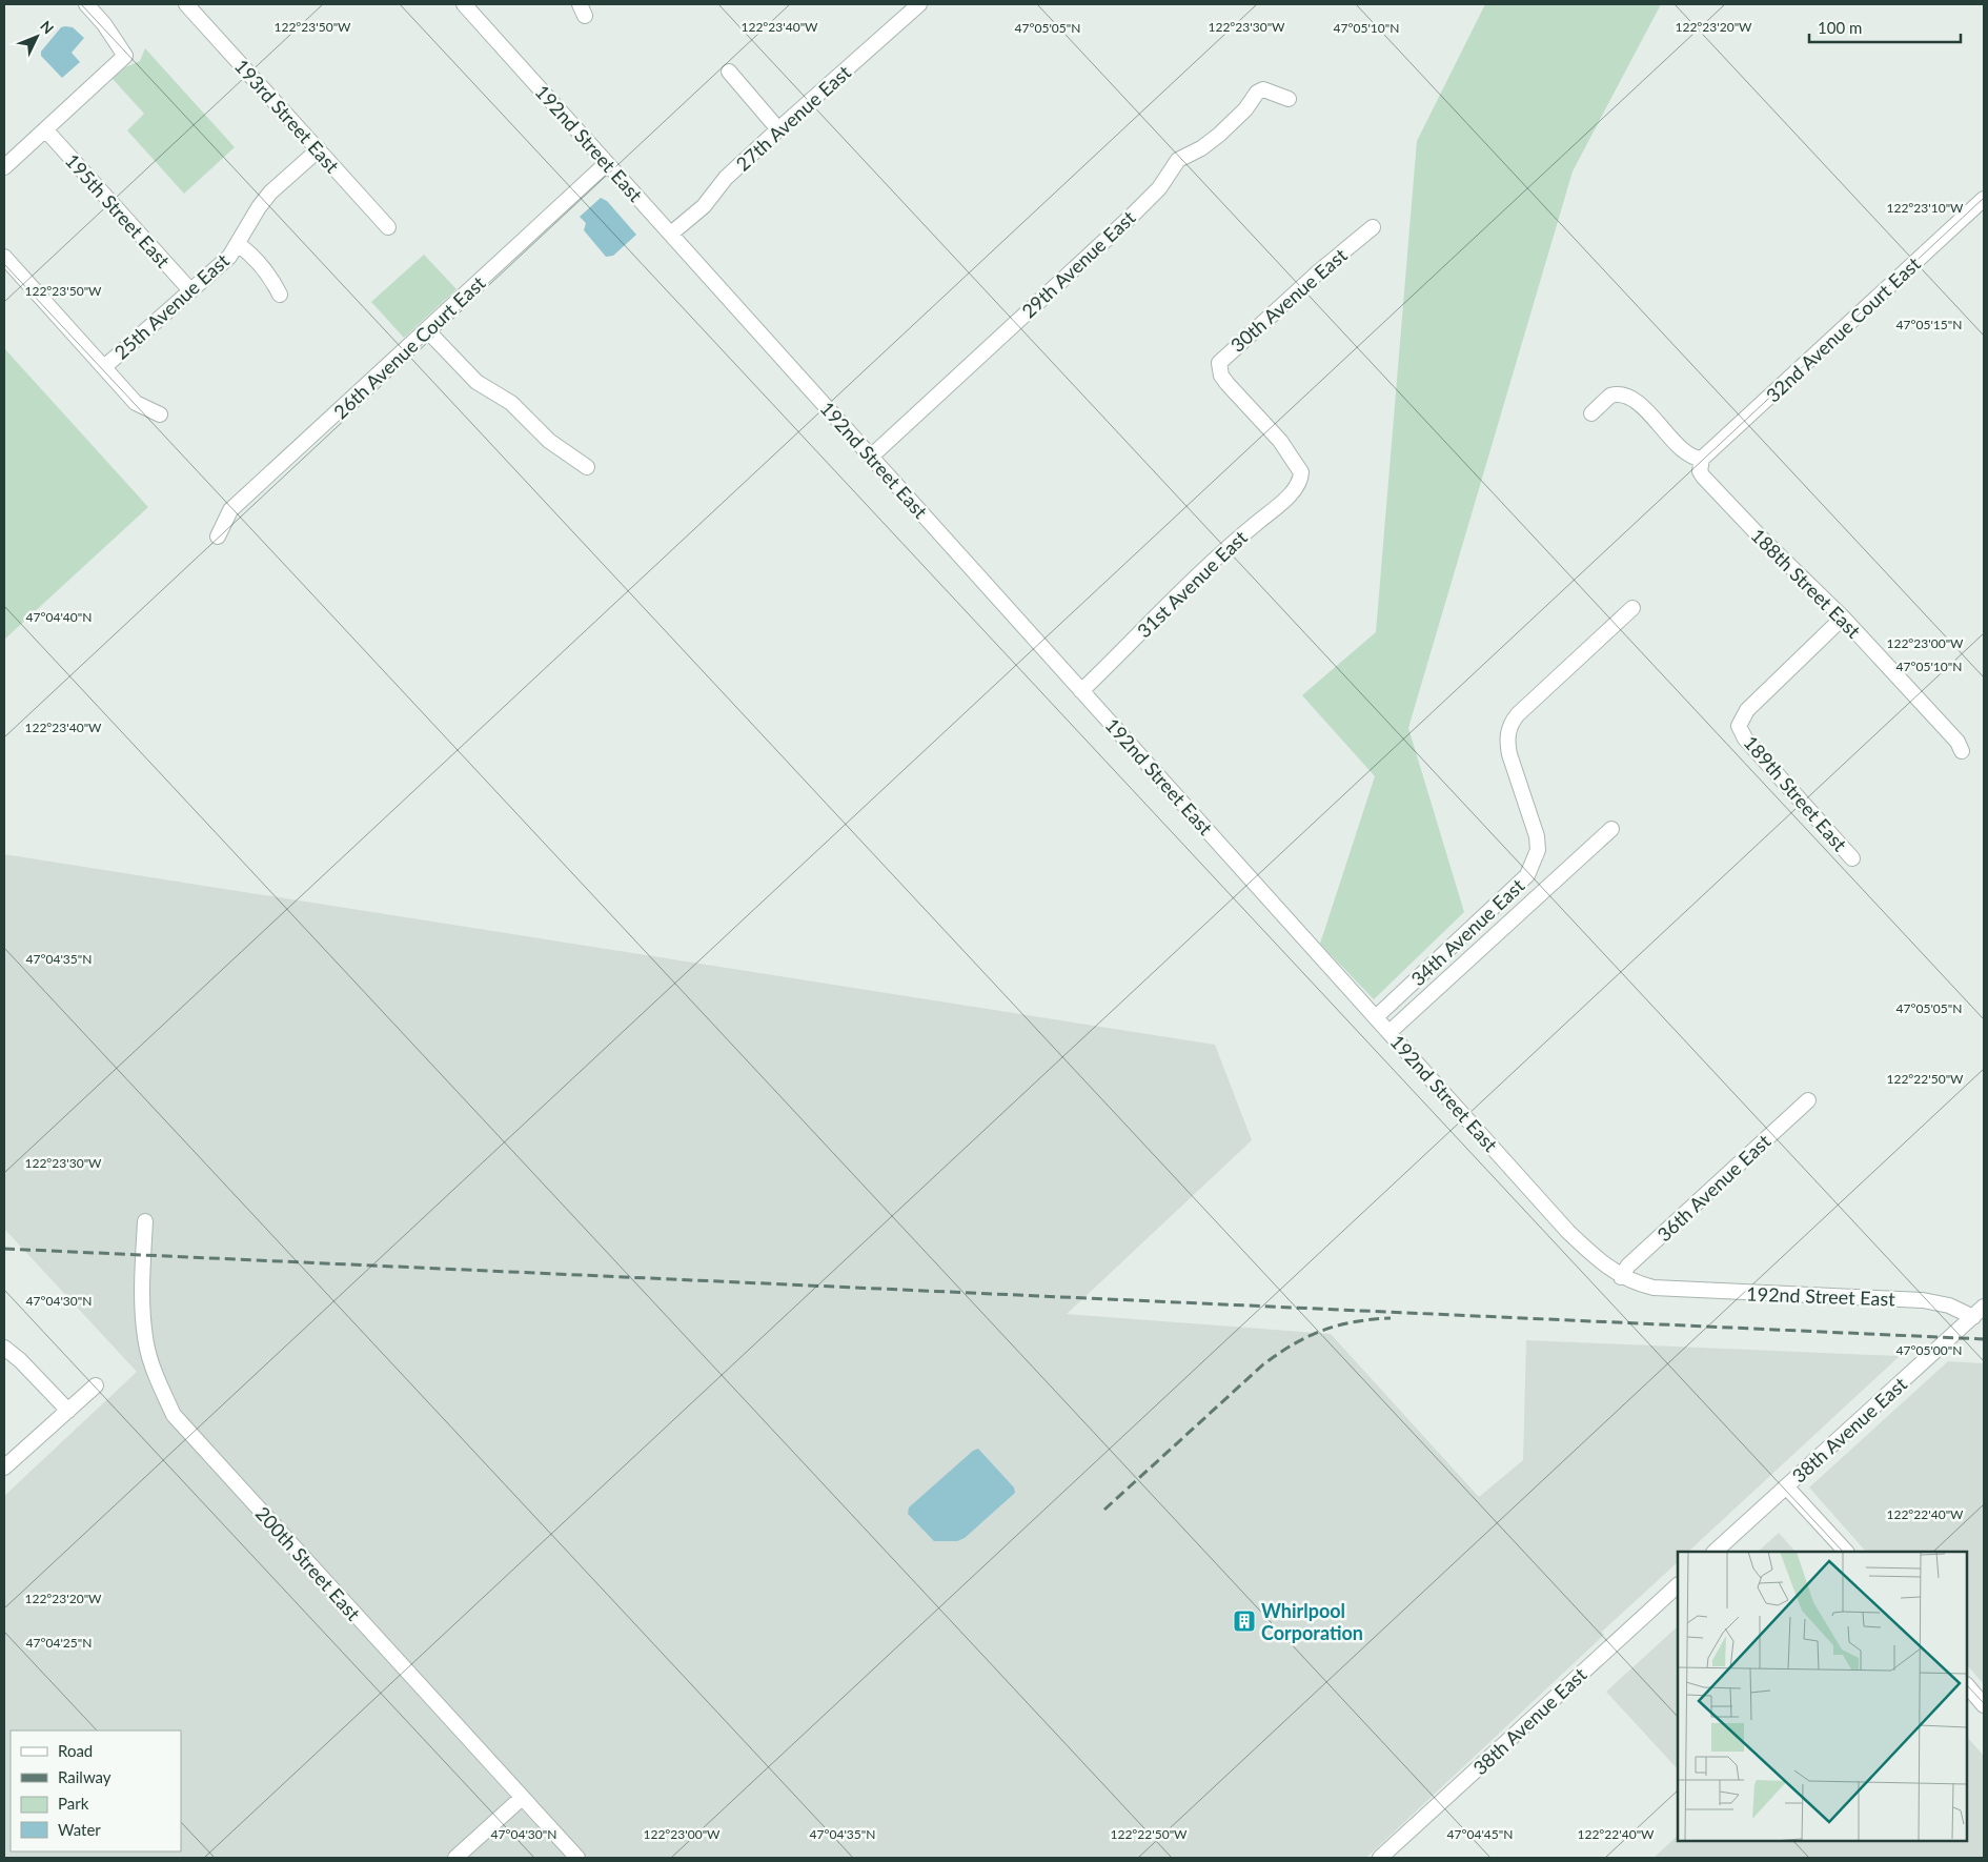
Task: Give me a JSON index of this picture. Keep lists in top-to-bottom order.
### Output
{
  "streets": {
    "street": [
      "193rd Street East",
      "27th Avenue East",
      "192nd Street East",
      "195th Street East",
      "29th Avenue East",
      "30th Avenue East",
      "25th Avenue East",
      "32nd Avenue Court East",
      "26th Avenue Court East",
      "188th Street East",
      "31st Avenue East",
      "189th Street East",
      "34th Avenue East",
      "36th Avenue East",
      "38th Avenue East",
      "200th Street East"
    ]
  },
  "crossings": [
    ["193rd Street East", "25th Avenue East"],
    ["27th Avenue East", "192nd Street East"],
    ["192nd Street East", "29th Avenue East"],
    ["192nd Street East", "26th Avenue Court East"],
    ["192nd Street East", "31st Avenue East"],
    ["192nd Street East", "34th Avenue East"],
    ["192nd Street East", "36th Avenue East"],
    ["192nd Street East", "38th Avenue East"],
    ["195th Street East", "25th Avenue East"],
    ["30th Avenue East", "31st Avenue East"],
    ["32nd Avenue Court East", "188th Street East"],
    ["188th Street East", "189th Street East"]
  ],
  "places": {
    "building": ["Whirlpool Corporation"]
  },
  "legend": [
    "Road",
    "Railway",
    "Park",
    "Water"
  ],
  "scale_bar": "100 m",
  "north": "top right",
  "coordinates": [
    "122°23'50\"W",
    "122°23'40\"W",
    "122°23'30\"W",
    "122°23'20\"W",
    "47°05'05\"N",
    "47°05'10\"N",
    "122°23'10\"W",
    "47°05'15\"N",
    "47°04'40\"N",
    "122°23'00\"W",
    "47°04'35\"N",
    "122°22'50\"W",
    "47°04'30\"N",
    "47°05'00\"N",
    "122°22'40\"W",
    "47°04'25\"N",
    "47°04'45\"N"
  ]
}
